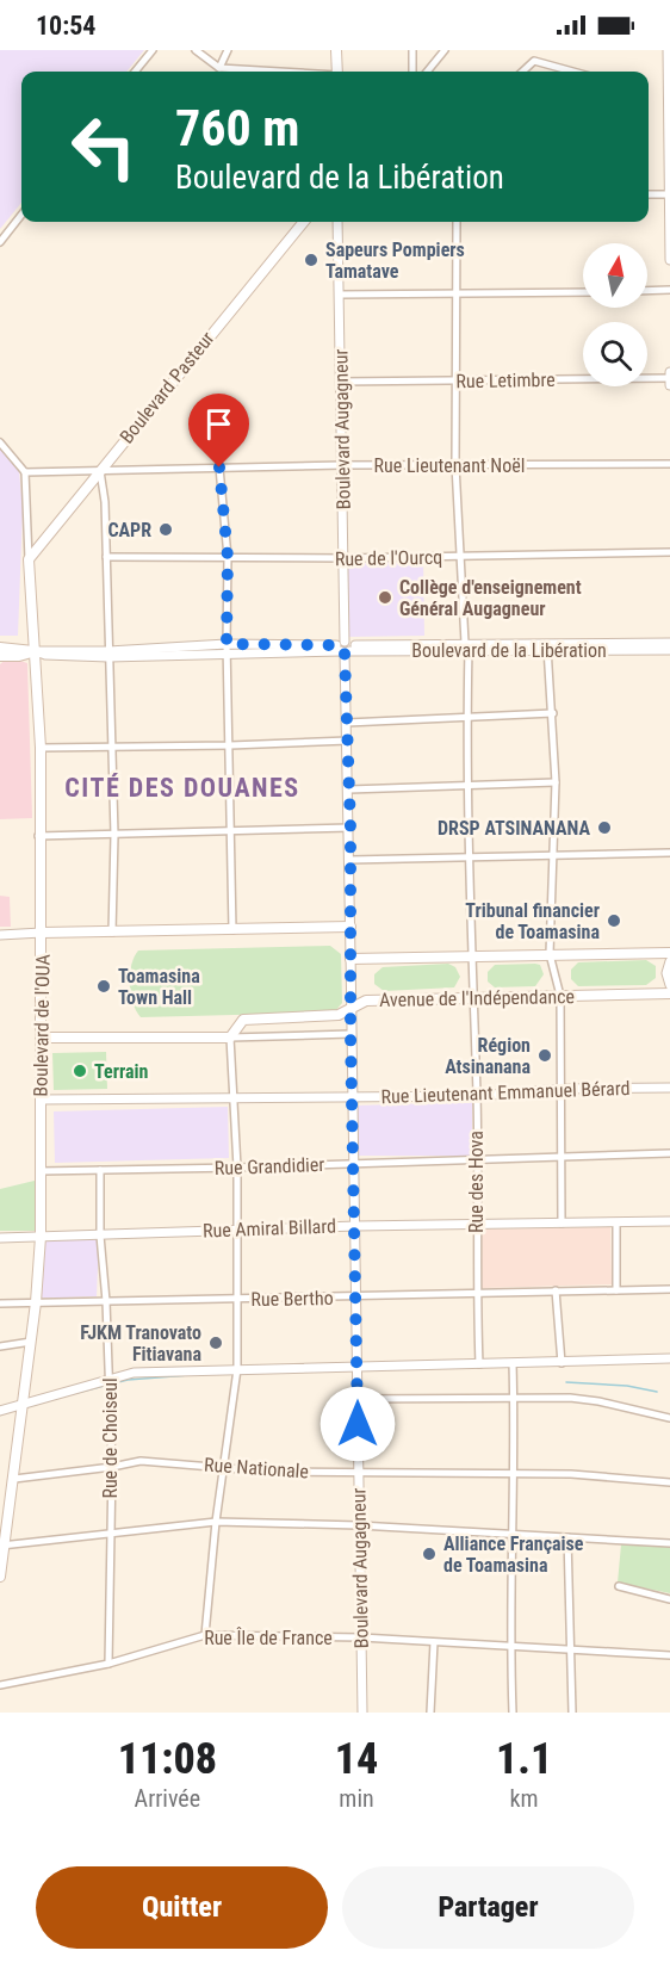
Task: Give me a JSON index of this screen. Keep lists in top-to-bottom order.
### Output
{
  "streets": {
    "main road": [
      "Boulevard Pasteur",
      "Boulevard de la Libération",
      "Avenue de l'Indépendance",
      "Boulevard de l'OUA"
    ],
    "street": [
      "Rue Letimbre",
      "Boulevard Augagneur",
      "Rue Lieutenant Noël",
      "Rue de l'Ourcq",
      "Rue Lieutenant Emmanuel Bérard",
      "Rue Grandidier",
      "Rue des Hova",
      "Rue Amiral Billard",
      "Rue Bertho",
      "Rue de Choiseul",
      "Rue Nationale",
      "Rue Île de France"
    ]
  },
  "crossings": [
    ["Rue Letimbre", "Boulevard Augagneur"],
    ["Rue Letimbre", "Rue des Hova"],
    ["Boulevard Pasteur", "Rue Lieutenant Noël"],
    ["Boulevard Pasteur", "Boulevard de l'OUA"],
    ["Boulevard Augagneur", "Rue Lieutenant Noël"],
    ["Boulevard Augagneur", "Rue de l'Ourcq"],
    ["Boulevard Augagneur", "Boulevard de la Libération"],
    ["Boulevard Augagneur", "Avenue de l'Indépendance"],
    ["Boulevard Augagneur", "Rue Lieutenant Emmanuel Bérard"],
    ["Boulevard Augagneur", "Rue Grandidier"],
    ["Boulevard Augagneur", "Rue Amiral Billard"],
    ["Boulevard Augagneur", "Rue Bertho"],
    ["Boulevard Augagneur", "Rue Nationale"],
    ["Boulevard Augagneur", "Rue Île de France"],
    ["Rue Lieutenant Noël", "Boulevard de l'OUA"],
    ["Rue Lieutenant Noël", "Rue des Hova"],
    ["Rue de l'Ourcq", "Rue des Hova"],
    ["Boulevard de la Libération", "Boulevard de l'OUA"],
    ["Boulevard de la Libération", "Rue des Hova"],
    ["Avenue de l'Indépendance", "Rue des Hova"],
    ["Boulevard de l'OUA", "Rue Lieutenant Emmanuel Bérard"],
    ["Boulevard de l'OUA", "Rue Grandidier"],
    ["Boulevard de l'OUA", "Rue Amiral Billard"],
    ["Boulevard de l'OUA", "Rue Bertho"],
    ["Boulevard de l'OUA", "Rue Nationale"],
    ["Rue Lieutenant Emmanuel Bérard", "Rue des Hova"],
    ["Rue Grandidier", "Rue des Hova"],
    ["Rue Grandidier", "Rue de Choiseul"],
    ["Rue des Hova", "Rue Amiral Billard"],
    ["Rue des Hova", "Rue Bertho"],
    ["Rue Amiral Billard", "Rue de Choiseul"],
    ["Rue Bertho", "Rue de Choiseul"],
    ["Rue de Choiseul", "Rue Nationale"],
    ["Rue de Choiseul", "Rue Île de France"]
  ],
  "districts": ["CITÉ DES DOUANES"],
  "places": [
    "Sapeurs Pompiers Tamatave",
    "CAPR",
    "Collège d'enseignement Général Augagneur",
    "DRSP ATSINANANA",
    "Tribunal financier de Toamasina",
    "Toamasina Town Hall",
    "Région Atsinanana",
    "Terrain",
    "FJKM Tranovato Fitiavana",
    "Alliance Française de Toamasina"
  ],
  "north": "top",
  "page": {
    "status": "10:54",
    "turn": ["760 m", "Boulevard de la Libération"],
    "eta": [
      "11:08",
      "Arrivée",
      "14",
      "min",
      "1.1",
      "km"
    ],
    "buttons": ["Quitter", "Partager"]
  }
}
